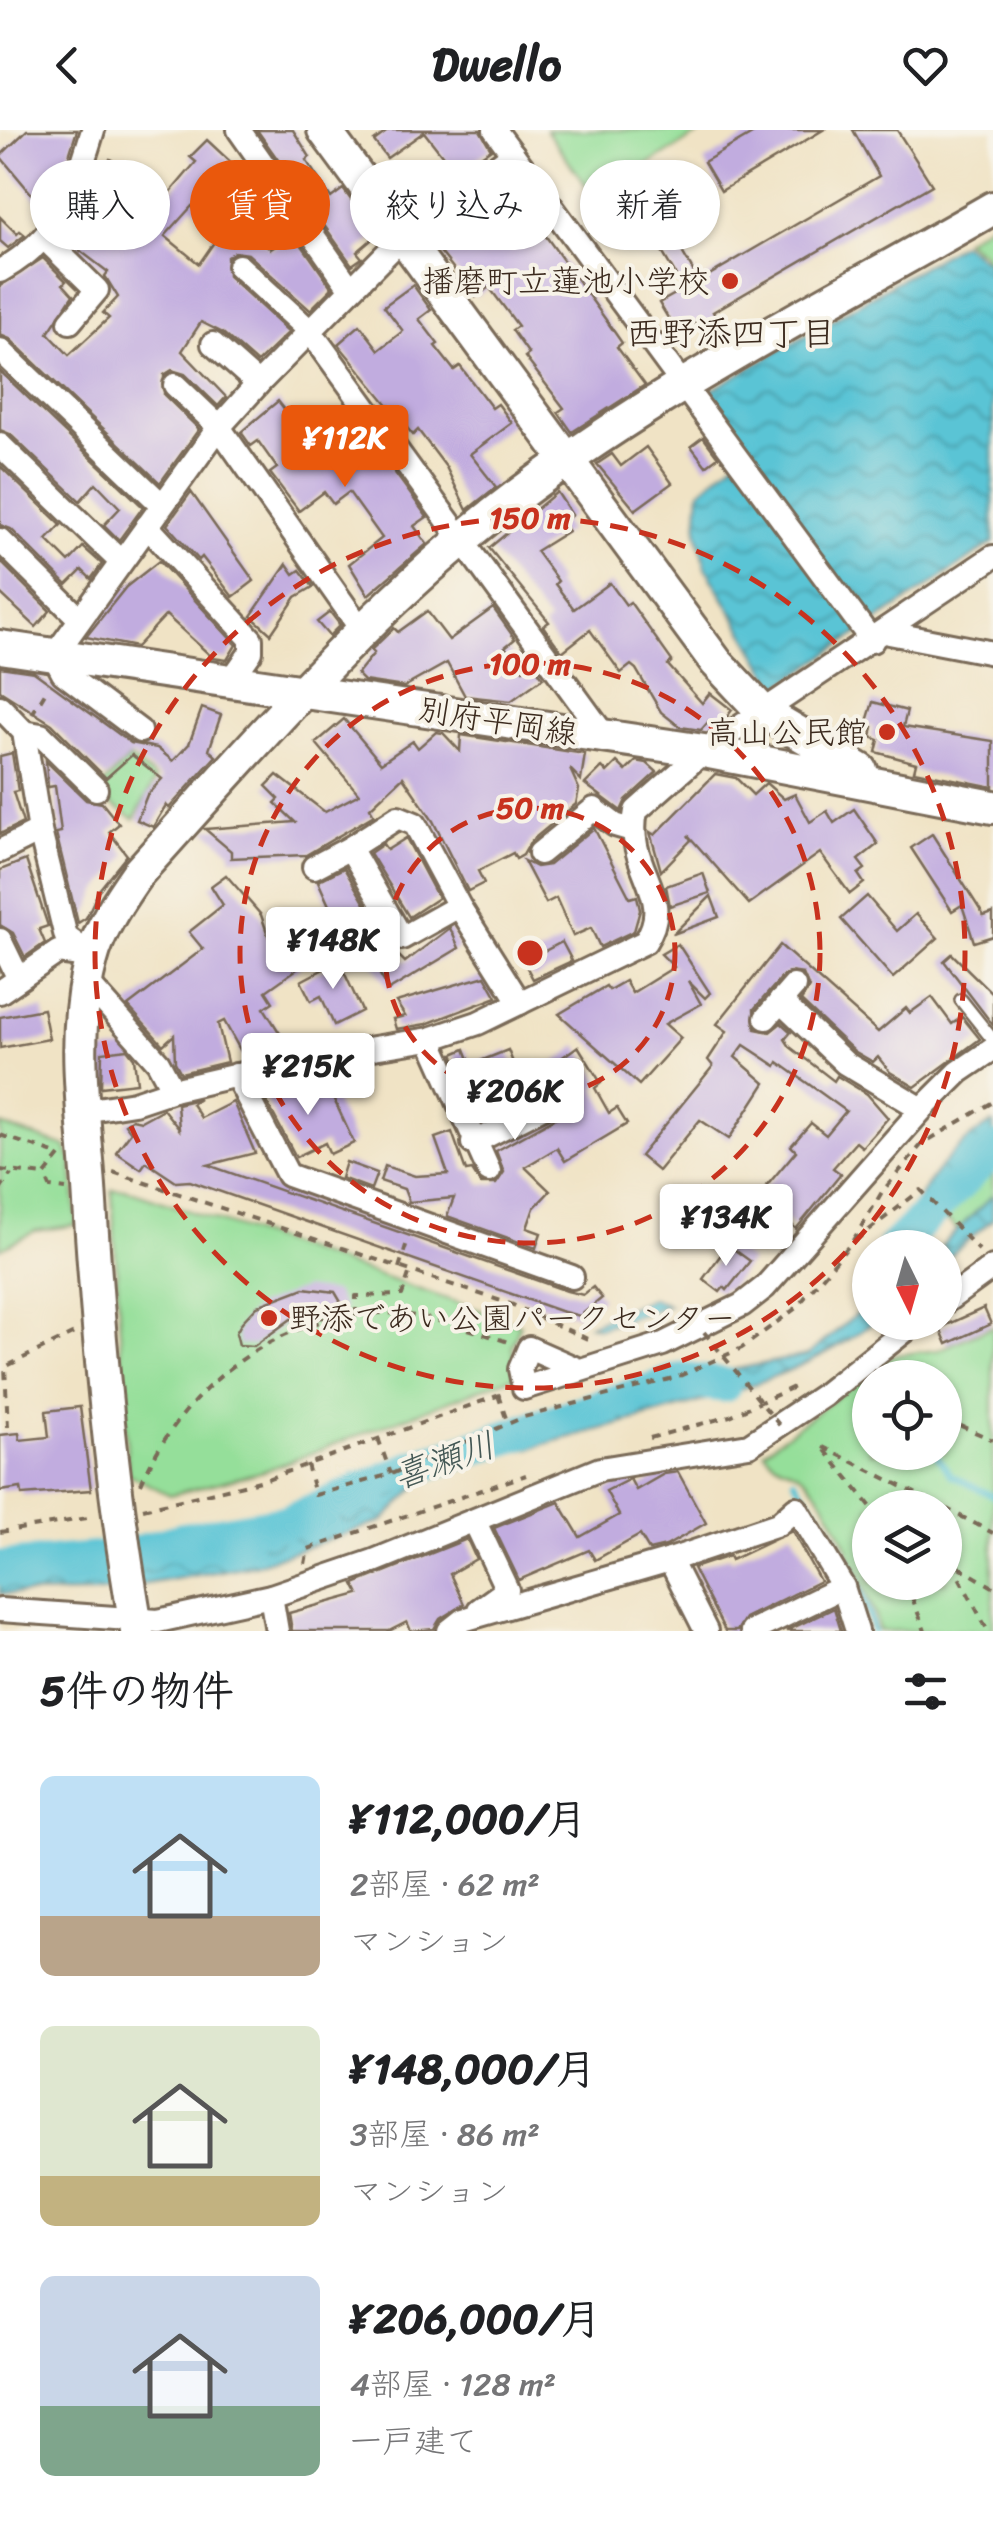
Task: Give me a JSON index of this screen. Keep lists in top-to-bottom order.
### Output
{
  "streets": {
    "street": ["別府平岡線"]
  },
  "districts": ["西野添四丁目"],
  "water": ["喜瀬川"],
  "places": ["播磨町立蓮池小学校", "高山公民館", "野添であい公園パークセンター"],
  "north": "bottom",
  "page": {
    "header": "Dwello",
    "chip": [
      "購入",
      "賃貸",
      "絞り込み",
      "新着"
    ],
    "price": [
      "¥112K",
      "¥148K",
      "¥215K",
      "¥206K",
      "¥134K"
    ],
    "heading": "5件の物件",
    "list": [
      {
        "name": "¥112,000/月",
        "note": "2部屋 · 62 m² · マンション"
      },
      {
        "name": "¥148,000/月",
        "note": "3部屋 · 86 m² · マンション"
      },
      {
        "name": "¥206,000/月",
        "note": "4部屋 · 128 m² · 一戸建て"
      }
    ]
  },
  "rings": ["150 m", "100 m", "50 m"]
}
